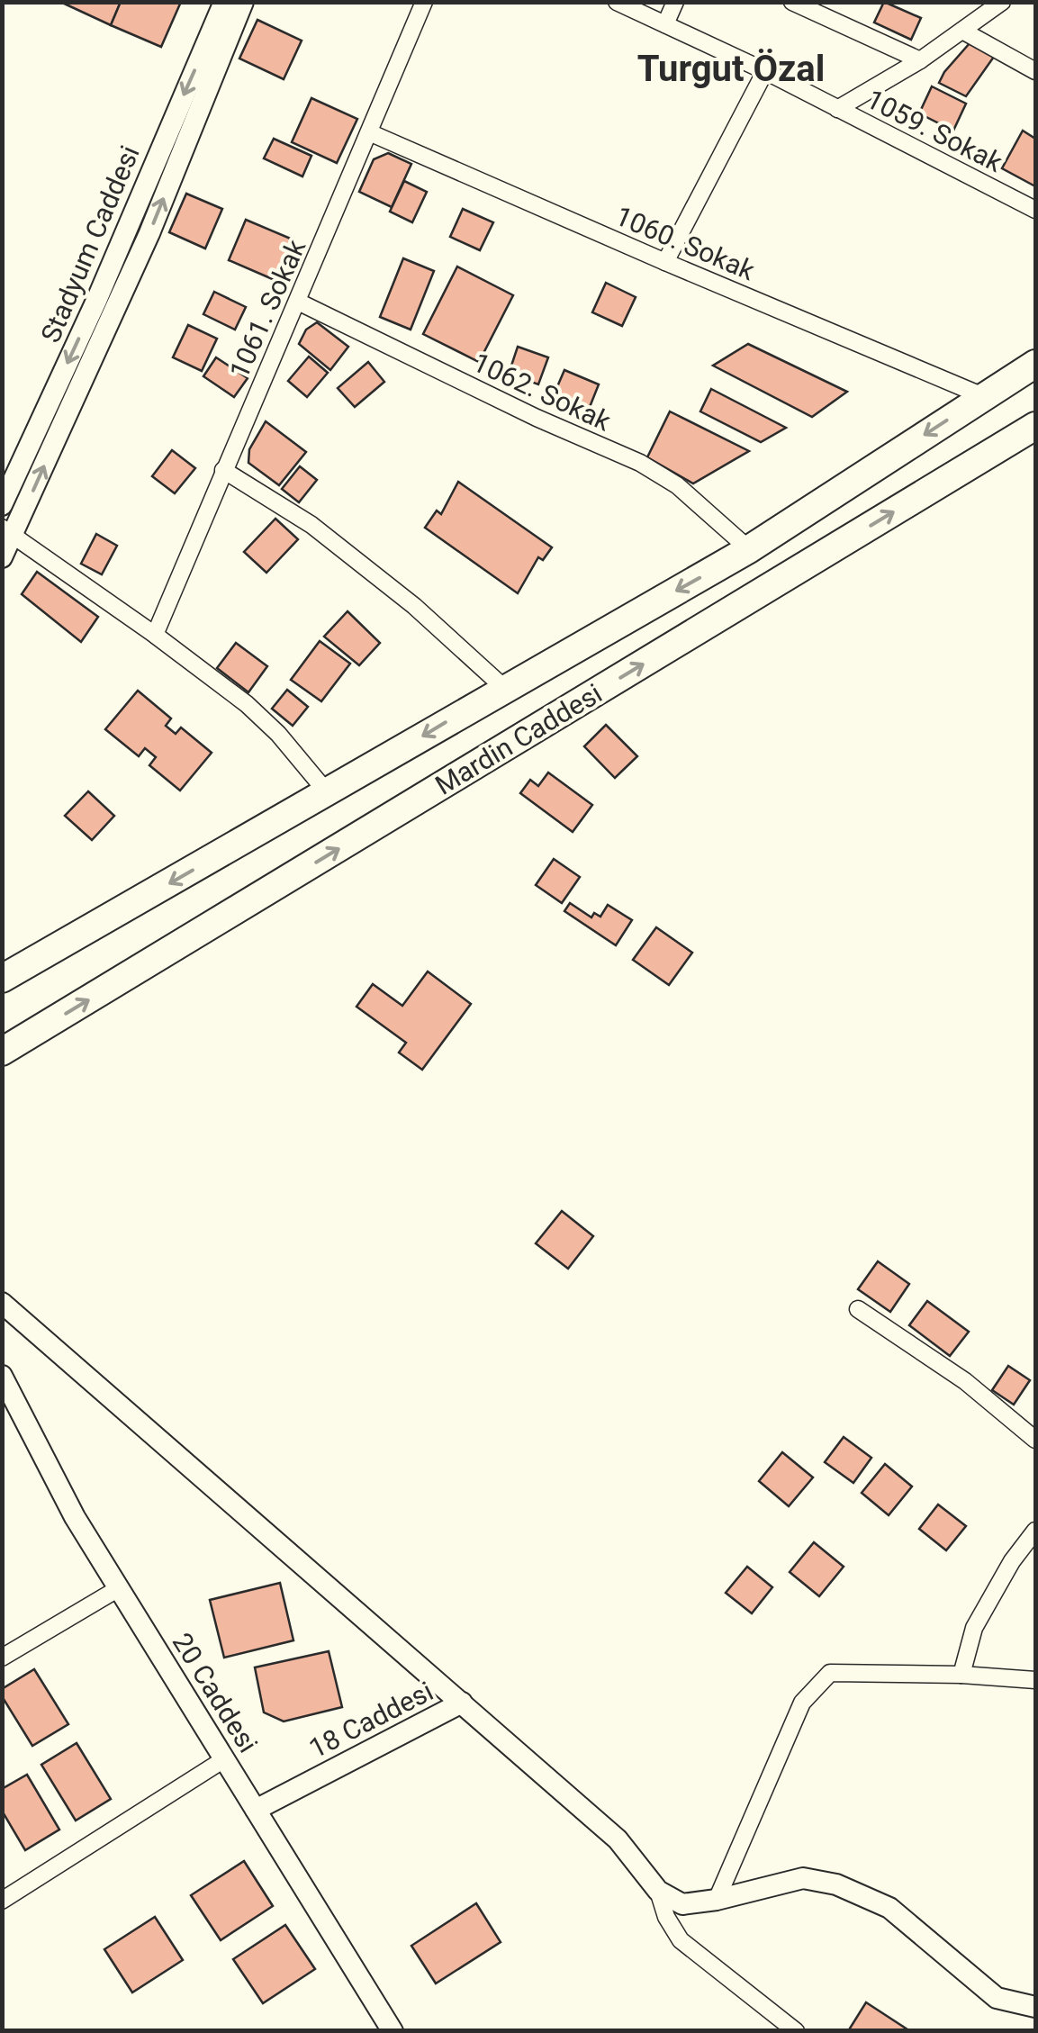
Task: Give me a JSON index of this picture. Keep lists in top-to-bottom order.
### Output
{
  "streets": {
    "highway": ["Mardin Caddesi"],
    "street": [
      "1059. Sokak",
      "1060. Sokak",
      "Stadyum Caddesi",
      "1061. Sokak",
      "1062. Sokak",
      "20 Caddesi",
      "18 Caddesi"
    ]
  },
  "crossings": [
    ["1060. Sokak", "1061. Sokak"],
    ["1060. Sokak", "Mardin Caddesi"],
    ["1061. Sokak", "1062. Sokak"],
    ["1062. Sokak", "Mardin Caddesi"],
    ["20 Caddesi", "18 Caddesi"]
  ],
  "districts": ["Turgut Özal"]
}
